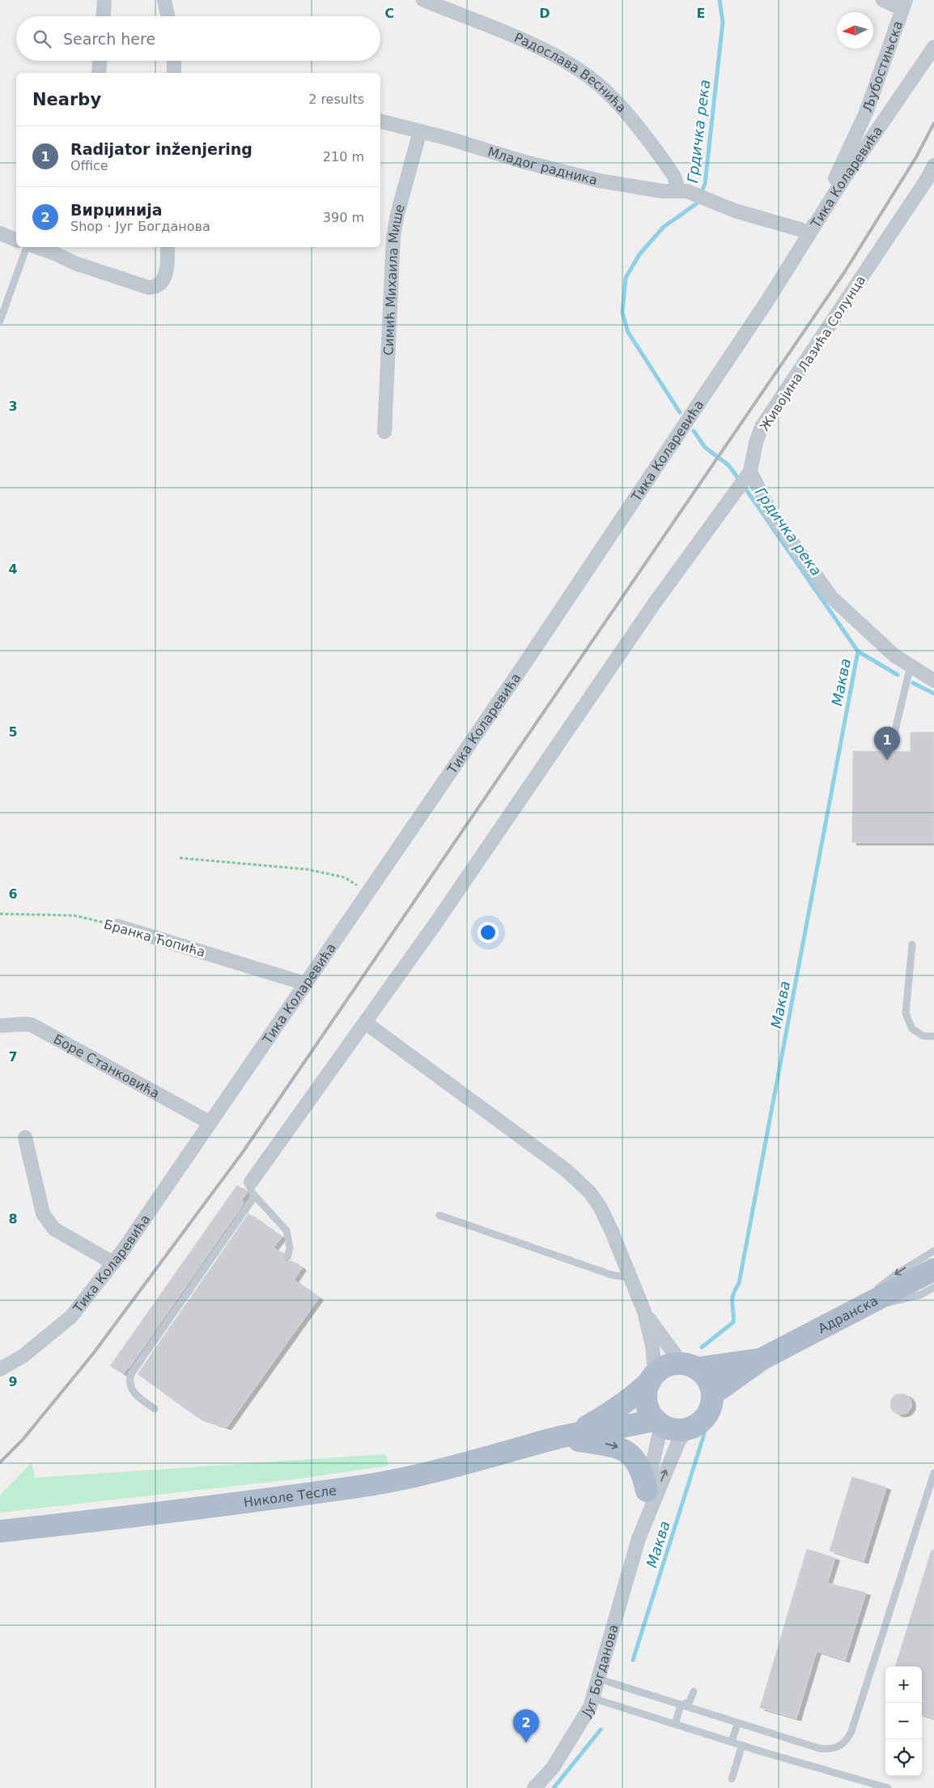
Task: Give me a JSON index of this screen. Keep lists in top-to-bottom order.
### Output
{
  "streets": {
    "main road": ["Адранска", "Николе Тесле"],
    "street": [
      "Љубостињска",
      "Радослава Веснића",
      "Младог радника",
      "Тика Коларевића",
      "Симић Михаила Мише",
      "Живојина Лазића Солунца",
      "Бранка Ћопића",
      "Боре Станковића",
      "Југ Богданова"
    ]
  },
  "crossings": [
    ["Љубостињска", "Младог радника"],
    ["Љубостињска", "Тика Коларевића"],
    ["Радослава Веснића", "Младог радника"],
    ["Младог радника", "Тика Коларевића"],
    ["Младог радника", "Симић Михаила Мише"],
    ["Тика Коларевића", "Бранка Ћопића"],
    ["Тика Коларевића", "Боре Станковића"],
    ["Адранска", "Николе Тесле"]
  ],
  "water": ["Грдичка река", "Маква"],
  "north": "left",
  "page": {
    "search": "Search here",
    "heading": ["Nearby", "2 results"],
    "list": [
      {
        "mark": "1",
        "name": "Radijator inženjering",
        "note": "Office",
        "value": "210 m"
      },
      {
        "mark": "2",
        "name": "Вирџинија",
        "note": "Shop · Југ Богданова",
        "value": "390 m"
      }
    ],
    "pins": ["1", "2"],
    "map_buttons": ["+", "−"]
  },
  "grid": {
    "columns": ["C", "D", "E"],
    "rows": [
      "3",
      "4",
      "5",
      "6",
      "7",
      "8",
      "9"
    ]
  }
}
